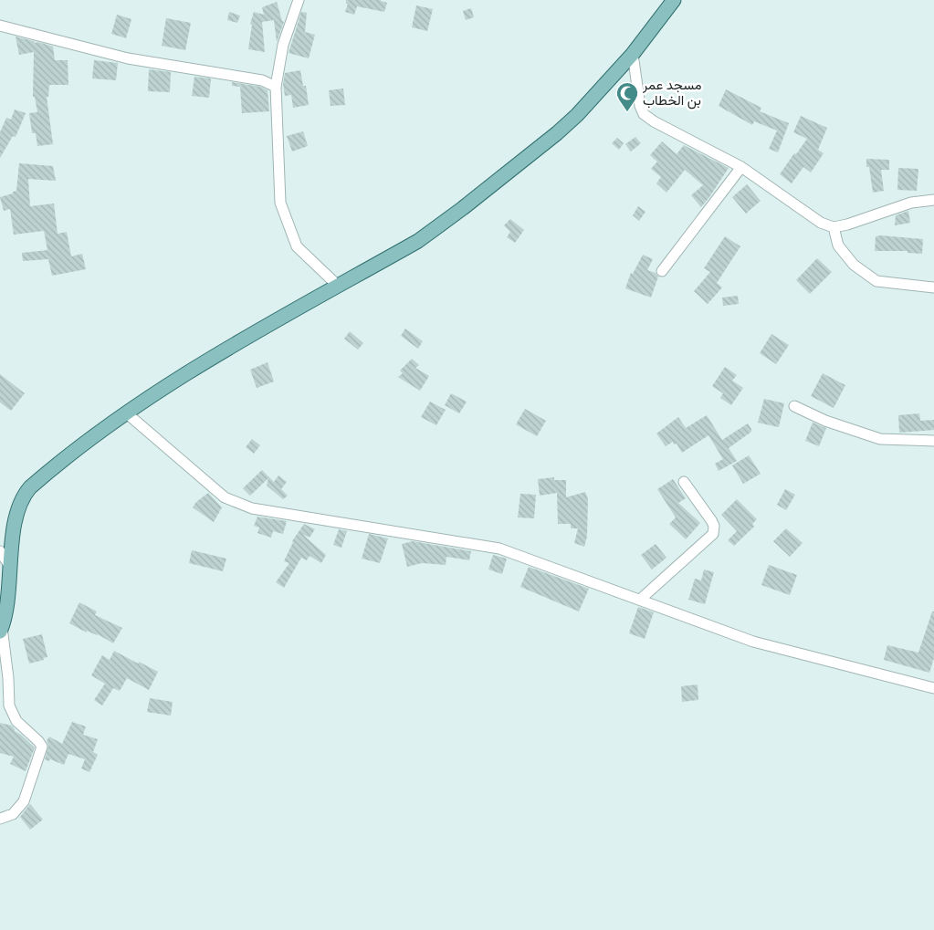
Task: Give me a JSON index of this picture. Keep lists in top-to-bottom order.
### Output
{
  "places": {
    "mosque": ["مسجد عمر بن الخطاب"]
  }
}
